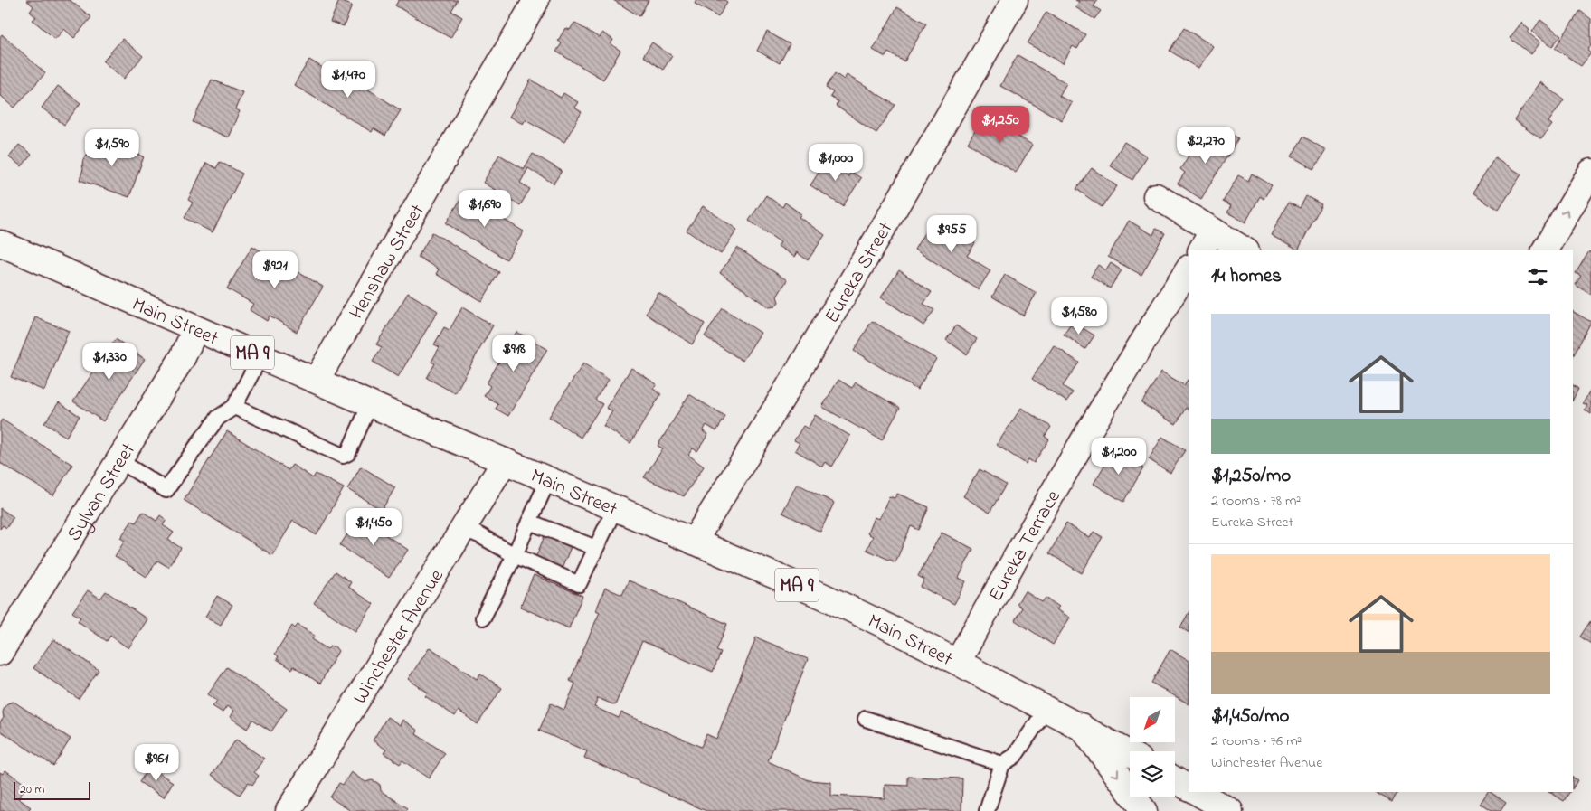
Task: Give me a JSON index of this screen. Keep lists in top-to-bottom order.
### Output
{
  "streets": {
    "main road": [
      "Henshaw Street",
      "Eureka Street",
      "Main Street",
      "MA 9",
      "Sylvan Street",
      "Eureka Terrace",
      "Winchester Avenue"
    ]
  },
  "crossings": [
    ["Henshaw Street", "Main Street"],
    ["Eureka Street", "Main Street"],
    ["Main Street", "Sylvan Street"],
    ["Main Street", "Eureka Terrace"],
    ["Main Street", "Winchester Avenue"]
  ],
  "scale_bar": "20 m",
  "north": "bottom left",
  "page": {
    "price": [
      "$1,470",
      "$1,250",
      "$2,270",
      "$1,590",
      "$1,000",
      "$1,690",
      "$955",
      "$921",
      "$1,580",
      "$918",
      "$1,330",
      "$1,200",
      "$1,450",
      "$961"
    ],
    "heading": "14 homes",
    "list": [
      {
        "name": "$1,250/mo",
        "note": "2 rooms · 78 m² · Eureka Street"
      },
      {
        "name": "$1,450/mo",
        "note": "2 rooms · 76 m² · Winchester Avenue"
      }
    ],
    "scale": "20 m"
  }
}
